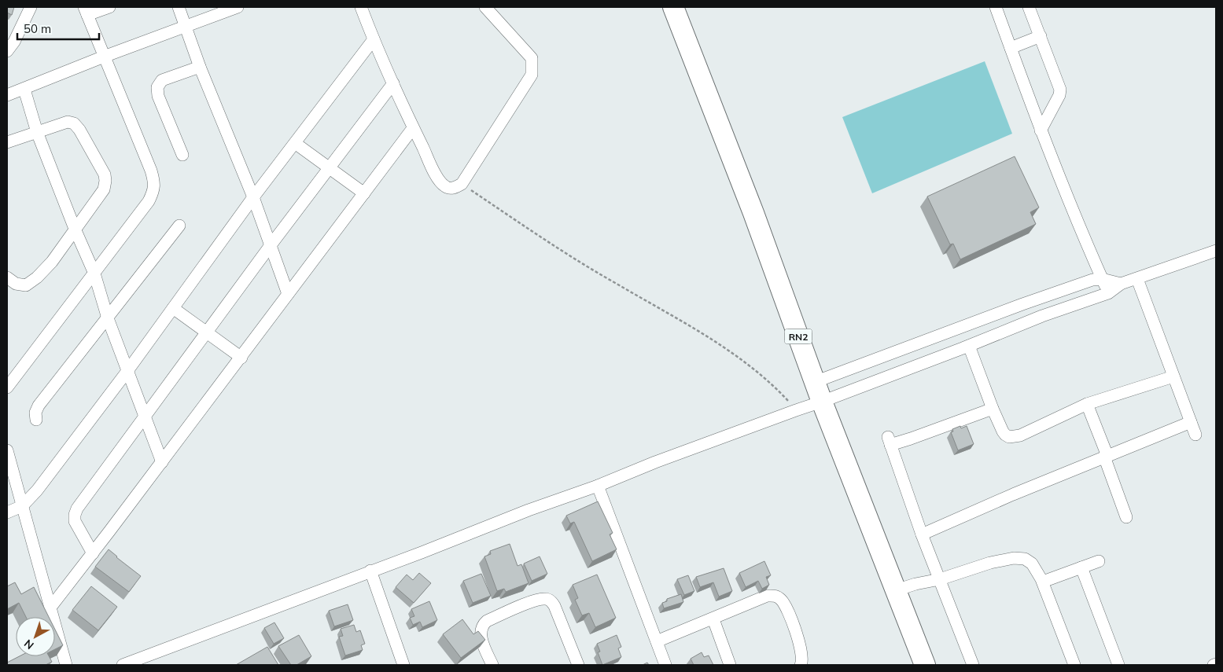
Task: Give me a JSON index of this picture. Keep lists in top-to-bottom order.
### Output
{
  "streets": {
    "highway": ["RN2"]
  },
  "scale_bar": "50 m",
  "north": "bottom left"
}
